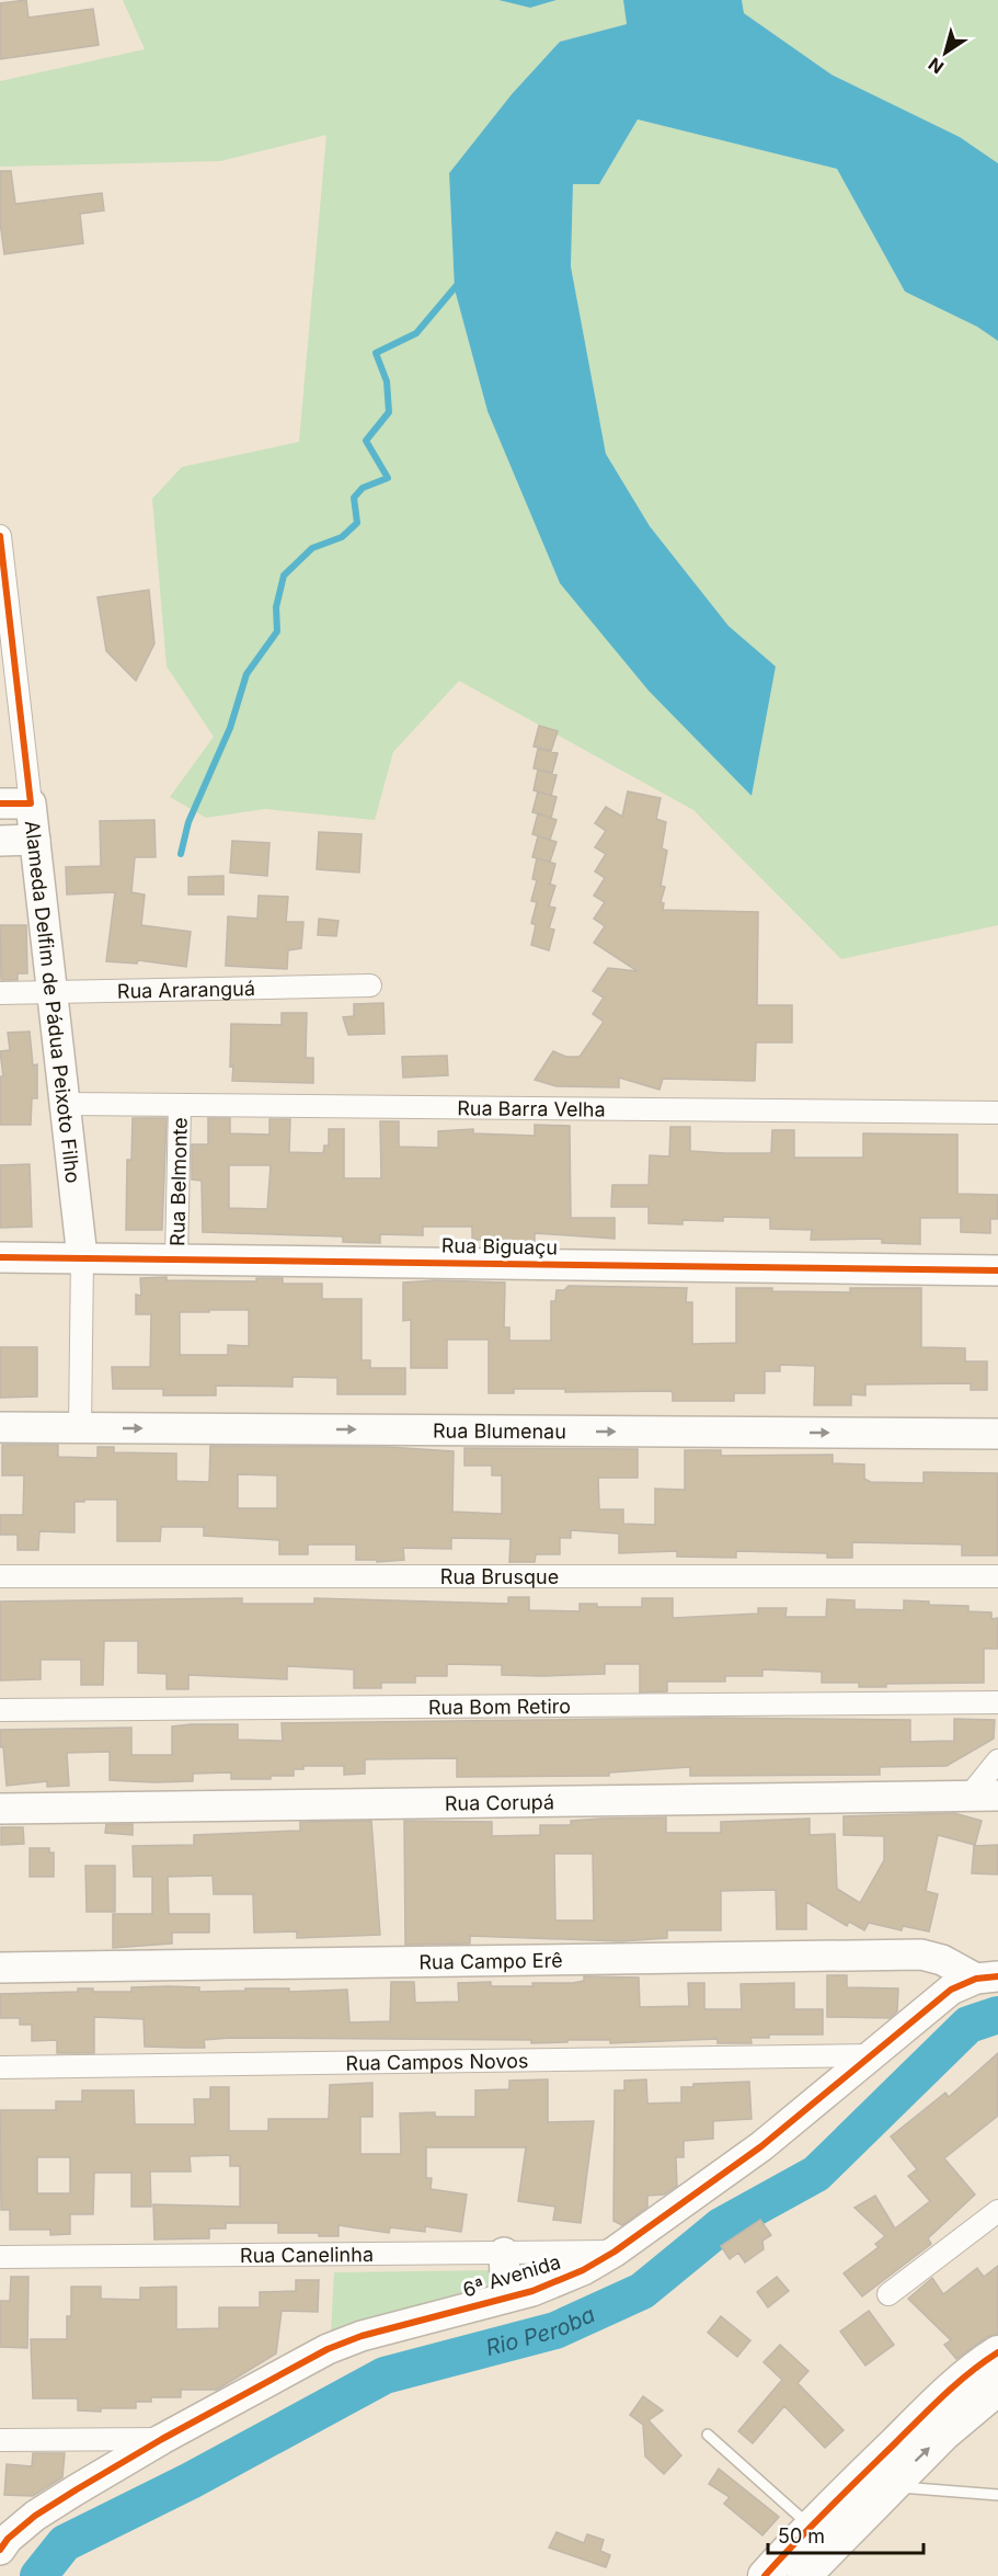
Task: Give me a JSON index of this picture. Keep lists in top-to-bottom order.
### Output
{
  "streets": {
    "street": [
      "Rua Araranguá",
      "Alameda Delfim de Pádua Peixoto Filho",
      "Rua Barra Velha",
      "Rua Belmonte",
      "Rua Biguaçu",
      "Rua Blumenau",
      "Rua Brusque",
      "Rua Bom Retiro",
      "Rua Corupá",
      "Rua Campo Erê",
      "Rua Campos Novos",
      "Rua Canelinha",
      "6ª Avenida"
    ]
  },
  "crossings": [
    ["Rua Araranguá", "Alameda Delfim de Pádua Peixoto Filho"],
    ["Alameda Delfim de Pádua Peixoto Filho", "Rua Barra Velha"],
    ["Alameda Delfim de Pádua Peixoto Filho", "Rua Biguaçu"],
    ["Alameda Delfim de Pádua Peixoto Filho", "Rua Blumenau"],
    ["Rua Barra Velha", "Rua Belmonte"],
    ["Rua Belmonte", "Rua Biguaçu"],
    ["Rua Campo Erê", "6ª Avenida"],
    ["Rua Campos Novos", "6ª Avenida"],
    ["Rua Canelinha", "6ª Avenida"]
  ],
  "one_way": ["Rua Blumenau"],
  "water": ["Rio Peroba"],
  "scale_bar": "50 m",
  "north": "bottom left"
}
